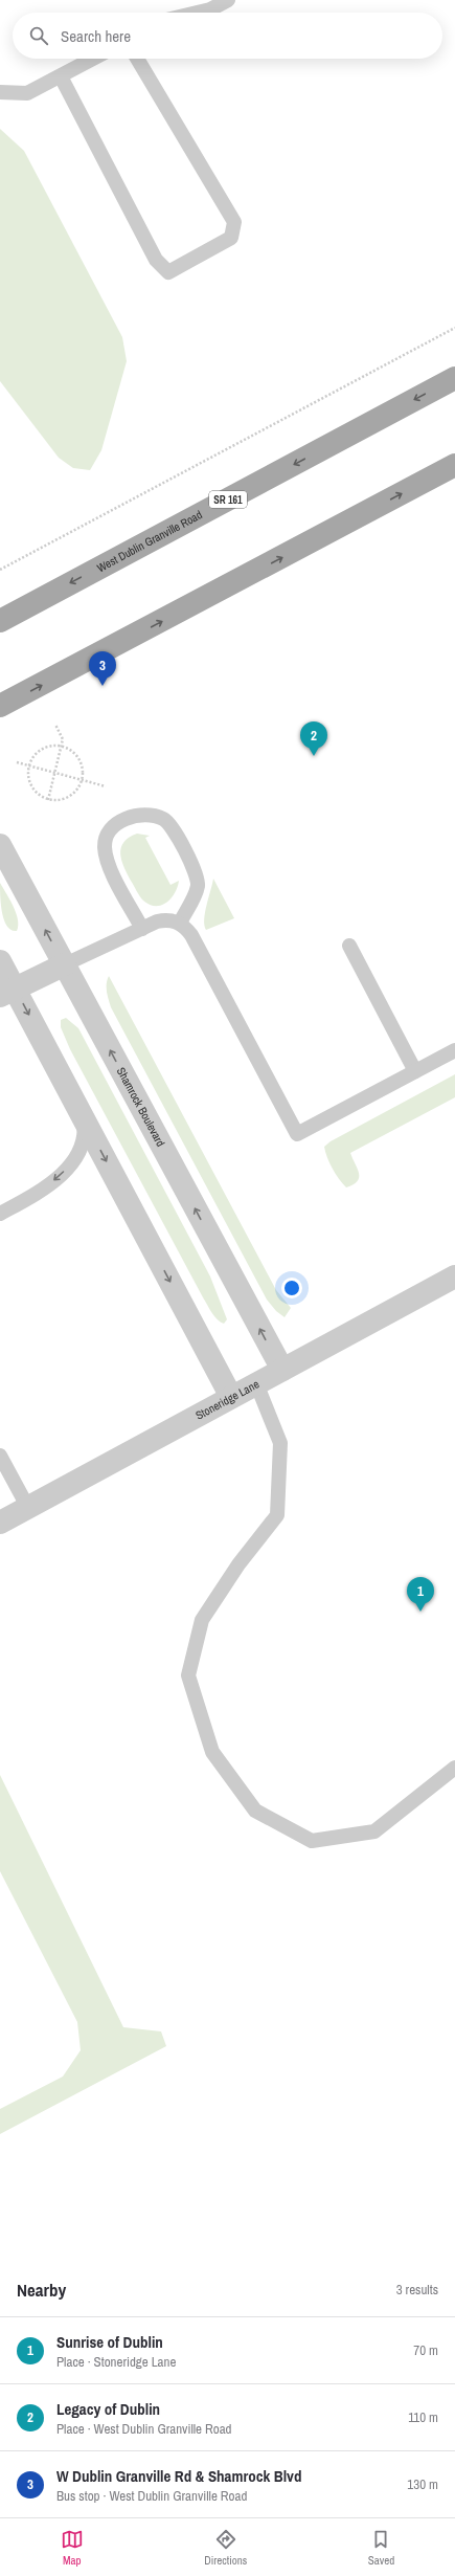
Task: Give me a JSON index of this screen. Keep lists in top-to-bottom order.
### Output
{
  "streets": {
    "main road": ["SR 161", "West Dublin Granville Road"],
    "street": ["Shamrock Boulevard", "Stoneridge Lane"]
  },
  "crossings": [
    ["Shamrock Boulevard", "Stoneridge Lane"]
  ],
  "page": {
    "search": "Search here",
    "pins": ["3", "2", "1"],
    "heading": ["Nearby", "3 results"],
    "list": [
      {
        "mark": "1",
        "name": "Sunrise of Dublin",
        "note": "Place · Stoneridge Lane",
        "value": "70 m"
      },
      {
        "mark": "2",
        "name": "Legacy of Dublin",
        "note": "Place · West Dublin Granville Road",
        "value": "110 m"
      },
      {
        "mark": "3",
        "name": "W Dublin Granville Rd & Shamrock Blvd",
        "note": "Bus stop · West Dublin Granville Road",
        "value": "130 m"
      }
    ],
    "nav": ["Map", "Directions", "Saved"]
  }
}
